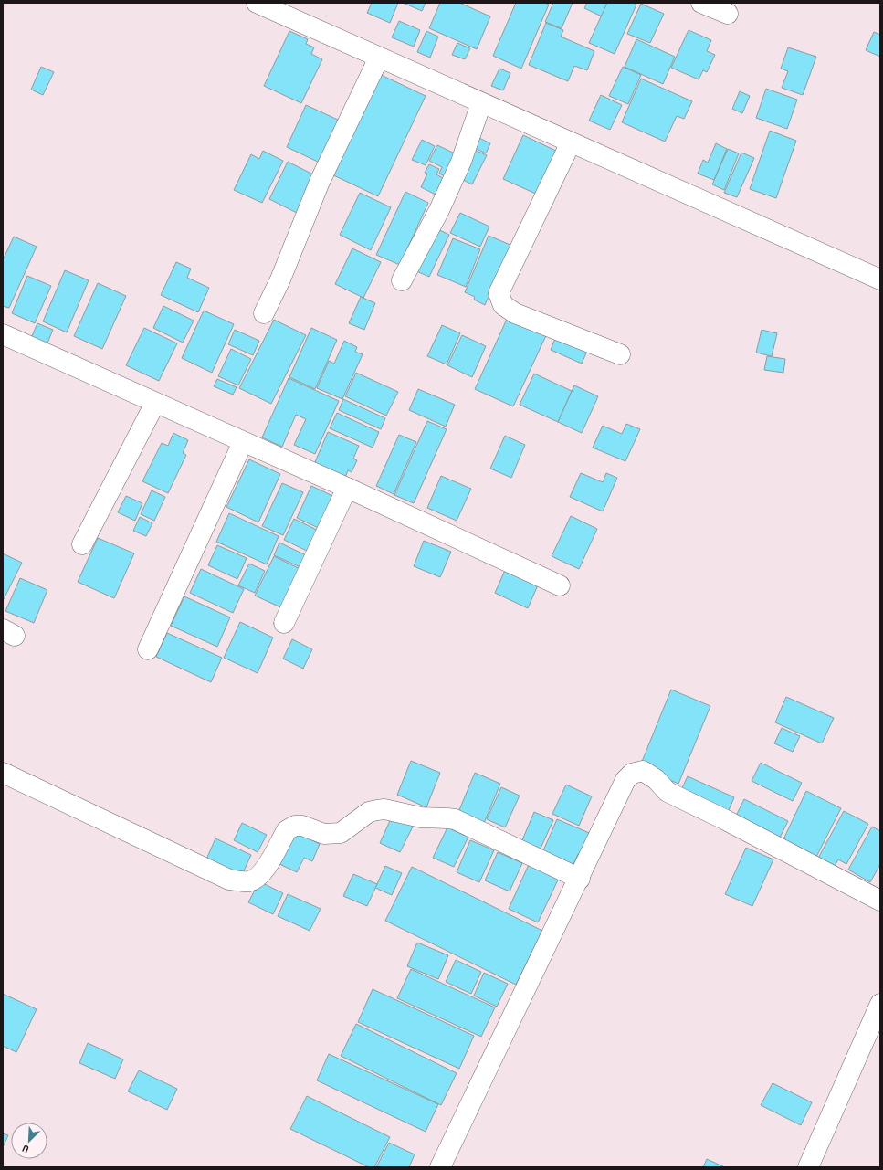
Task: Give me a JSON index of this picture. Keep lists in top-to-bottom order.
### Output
{
  "north": "bottom left"
}
